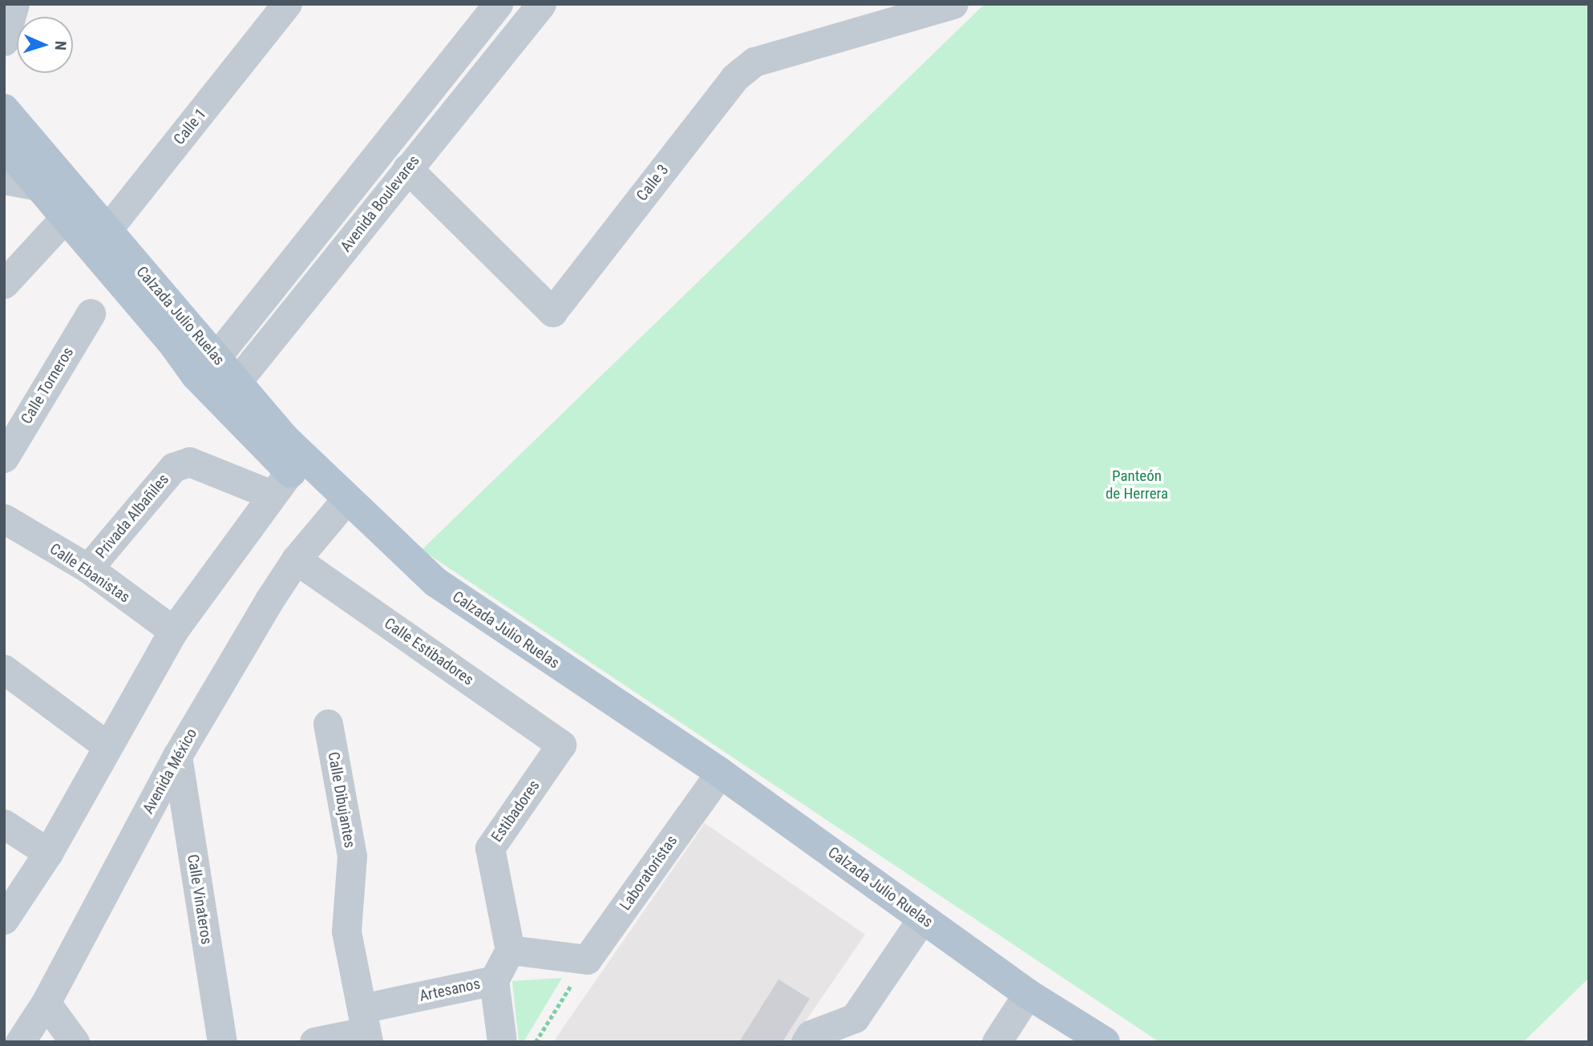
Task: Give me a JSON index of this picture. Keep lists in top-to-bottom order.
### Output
{
  "streets": {
    "main road": ["Calzada Julio Ruelas"],
    "street": [
      "Calle 1",
      "Calle 3",
      "Avenida Boulevares",
      "Calle Torneros",
      "Privada Albañiles",
      "Calle Ebanistas",
      "Calle Estibadores",
      "Avenida México",
      "Calle Dibujantes",
      "Estibadores",
      "Laboratoristas",
      "Calle Vinateros",
      "Artesanos"
    ]
  },
  "crossings": [
    ["Calle 1", "Calzada Julio Ruelas"],
    ["Calle 3", "Avenida Boulevares"],
    ["Avenida Boulevares", "Calzada Julio Ruelas"],
    ["Calzada Julio Ruelas", "Privada Albañiles"],
    ["Calzada Julio Ruelas", "Avenida México"],
    ["Calzada Julio Ruelas", "Laboratoristas"],
    ["Privada Albañiles", "Calle Ebanistas"],
    ["Calle Estibadores", "Avenida México"],
    ["Calle Estibadores", "Estibadores"],
    ["Avenida México", "Calle Vinateros"],
    ["Calle Dibujantes", "Artesanos"],
    ["Estibadores", "Artesanos"]
  ],
  "parks": ["Panteón de Herrera"],
  "north": "right"
}
